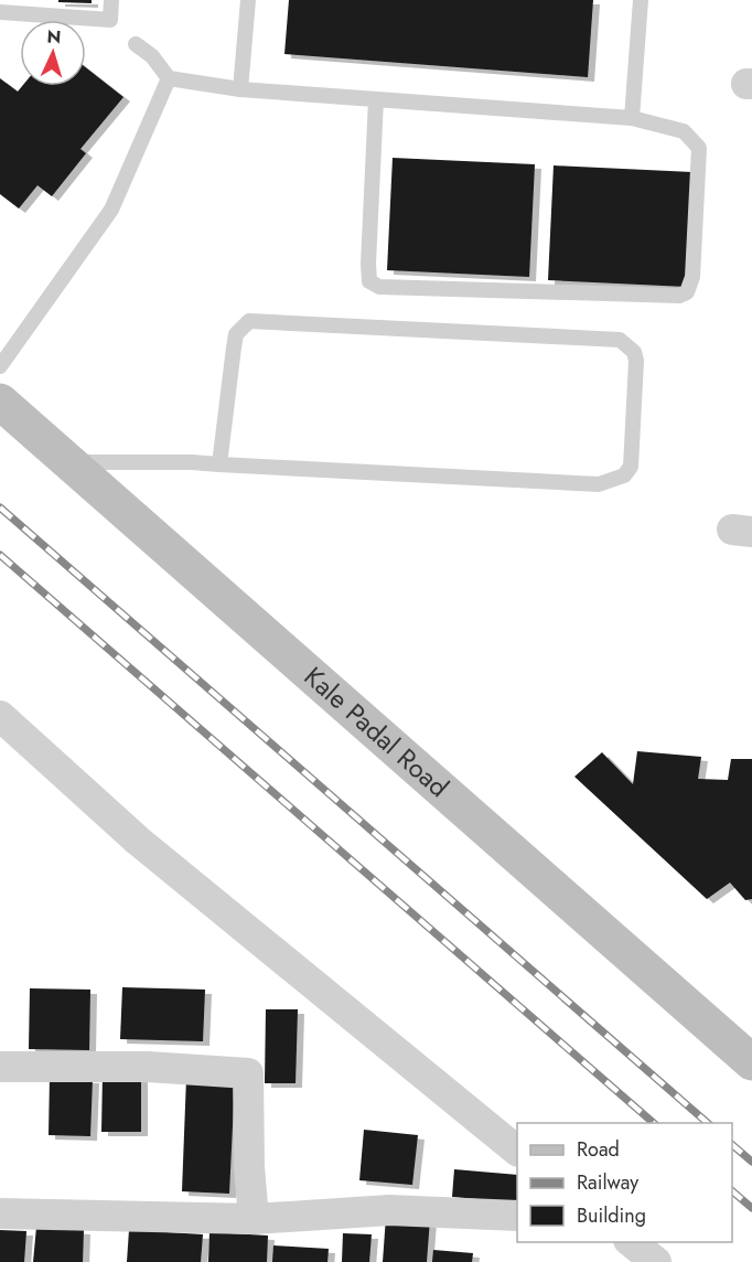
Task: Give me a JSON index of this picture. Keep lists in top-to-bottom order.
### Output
{
  "streets": {
    "street": ["Kale Padal Road"]
  },
  "legend": ["Road", "Railway", "Building"],
  "north": "top"
}
